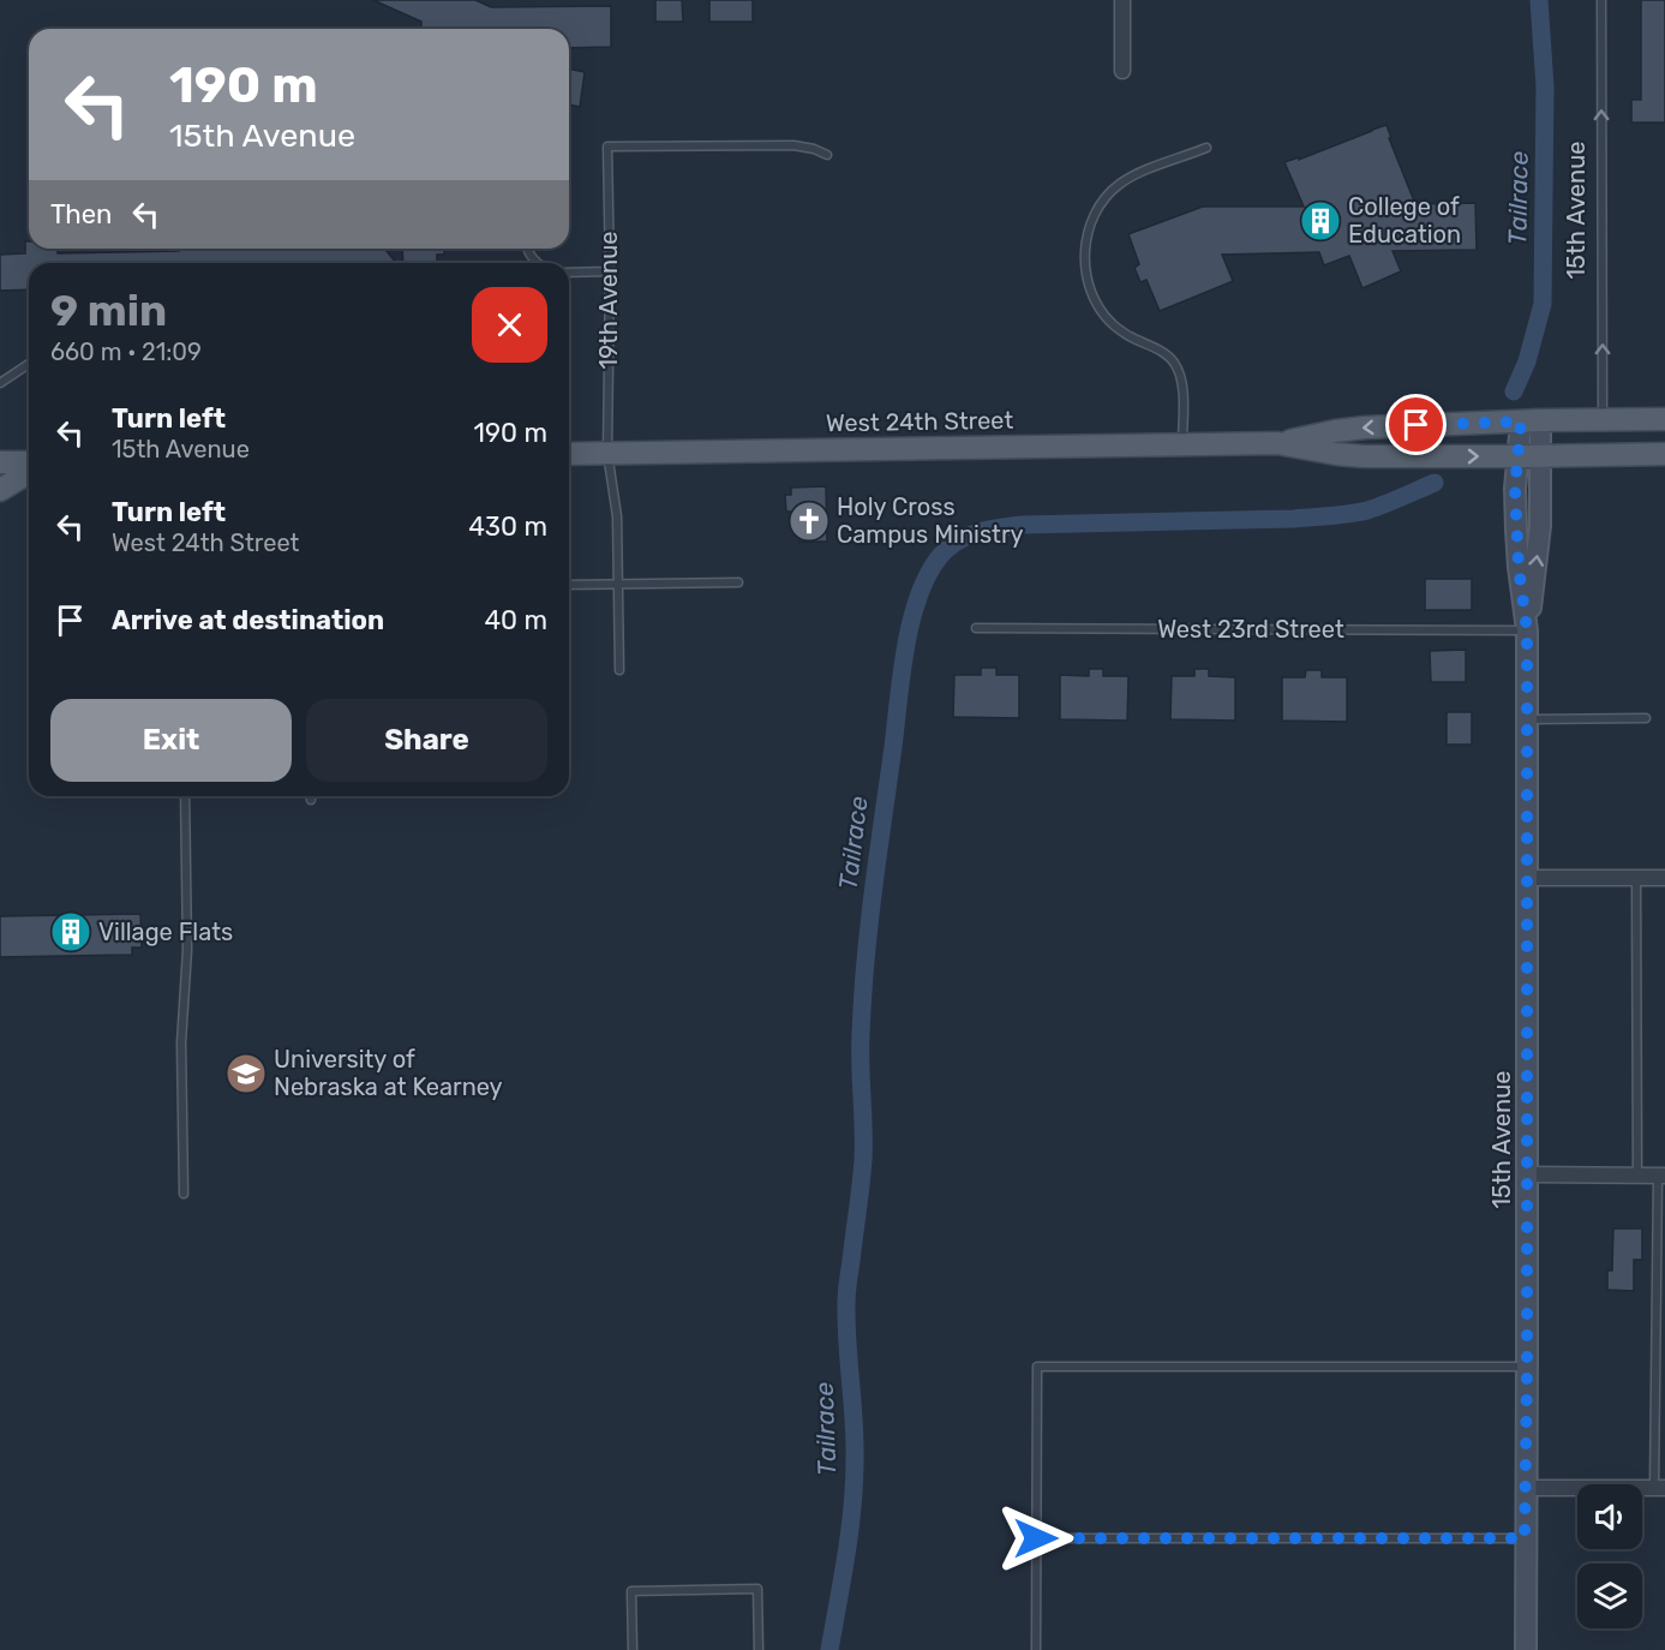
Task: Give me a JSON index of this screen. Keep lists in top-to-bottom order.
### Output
{
  "streets": {
    "main road": ["West 24th Street"],
    "street": ["15th Avenue"],
    "lane": ["19th Avenue", "West 23rd Street"]
  },
  "crossings": [
    ["15th Avenue", "West 24th Street"],
    ["15th Avenue", "West 23rd Street"],
    ["19th Avenue", "West 24th Street"]
  ],
  "water": ["Tailrace"],
  "places": {
    "building": ["College of Education", "Village Flats"],
    "church": ["Holy Cross Campus Ministry"],
    "school or university": ["University of Nebraska at Kearney"]
  },
  "page": {
    "turn": ["190 m", "15th Avenue"],
    "then": "Then",
    "heading": ["9 min", "660 m · 21:09"],
    "list": [
      {
        "name": "Turn left",
        "note": "15th Avenue",
        "value": "190 m"
      },
      {
        "name": "Turn left",
        "note": "West 24th Street",
        "value": "430 m"
      },
      {
        "name": "Arrive at destination",
        "value": "40 m"
      }
    ],
    "buttons": ["Exit", "Share"]
  }
}
